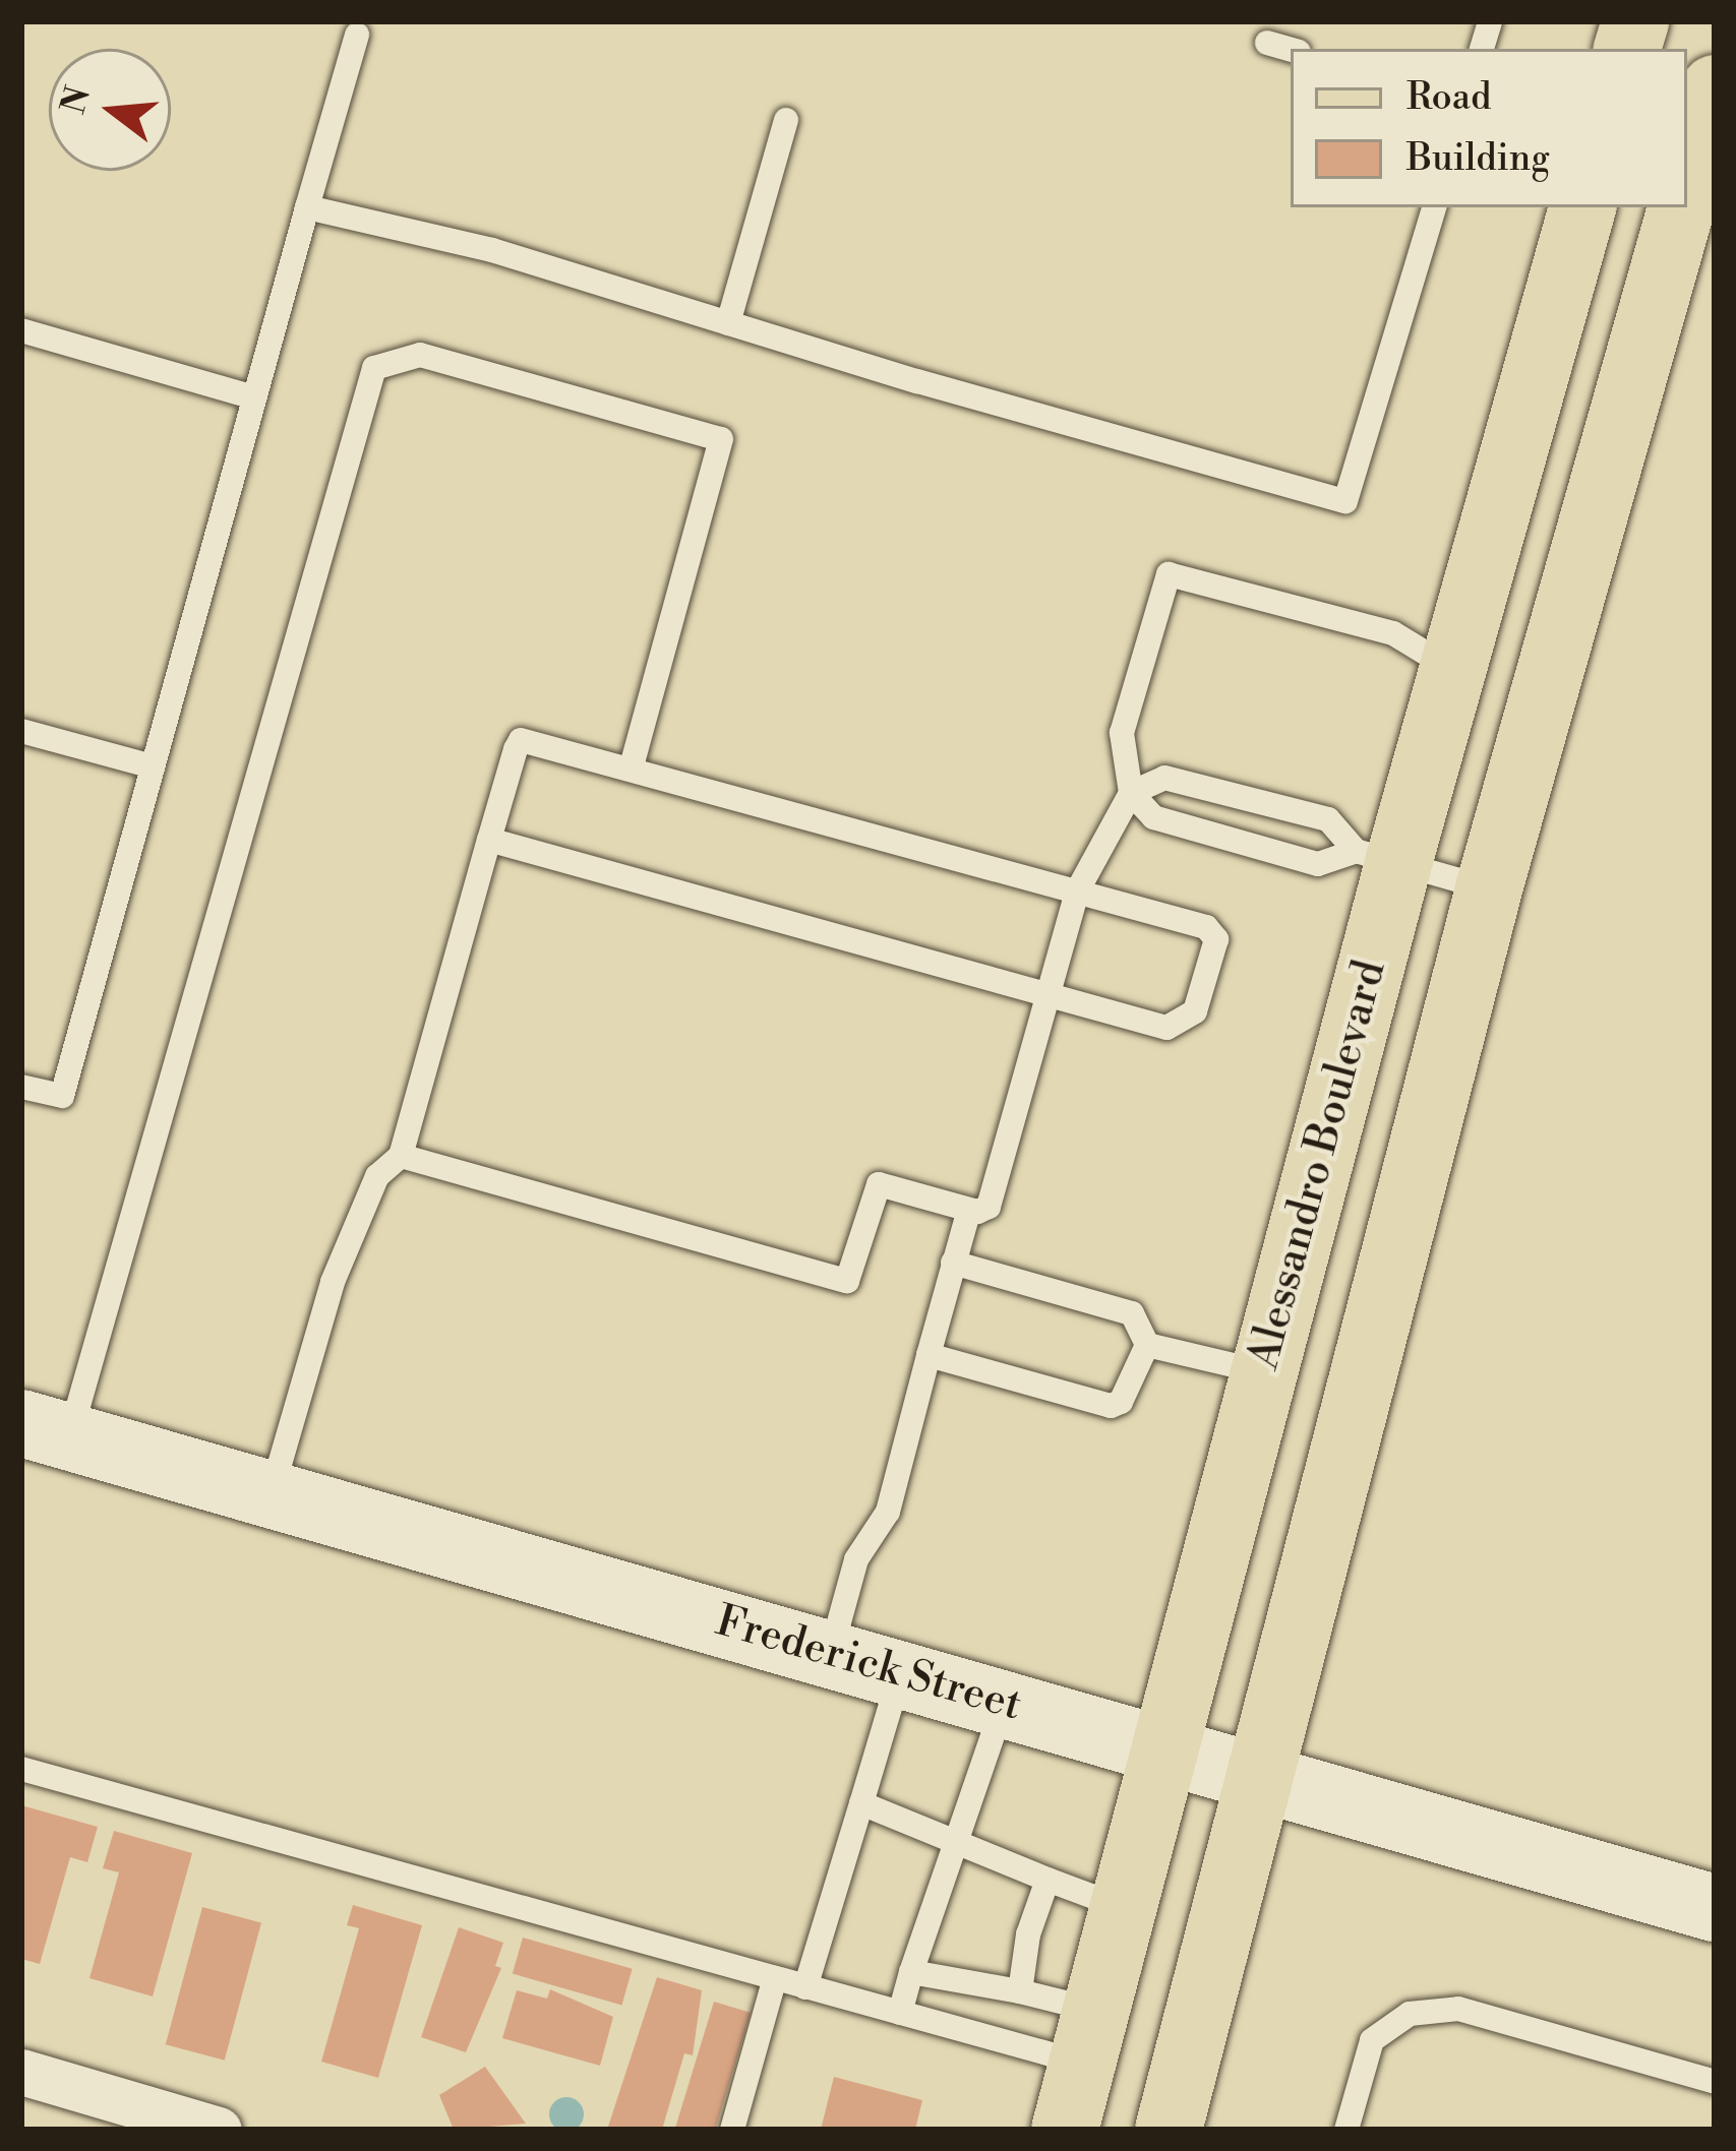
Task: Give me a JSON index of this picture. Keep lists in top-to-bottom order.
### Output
{
  "streets": {
    "main road": ["Alessandro Boulevard", "Frederick Street"]
  },
  "crossings": [
    ["Alessandro Boulevard", "Frederick Street"]
  ],
  "legend": ["Road", "Building"],
  "north": "left"
}
